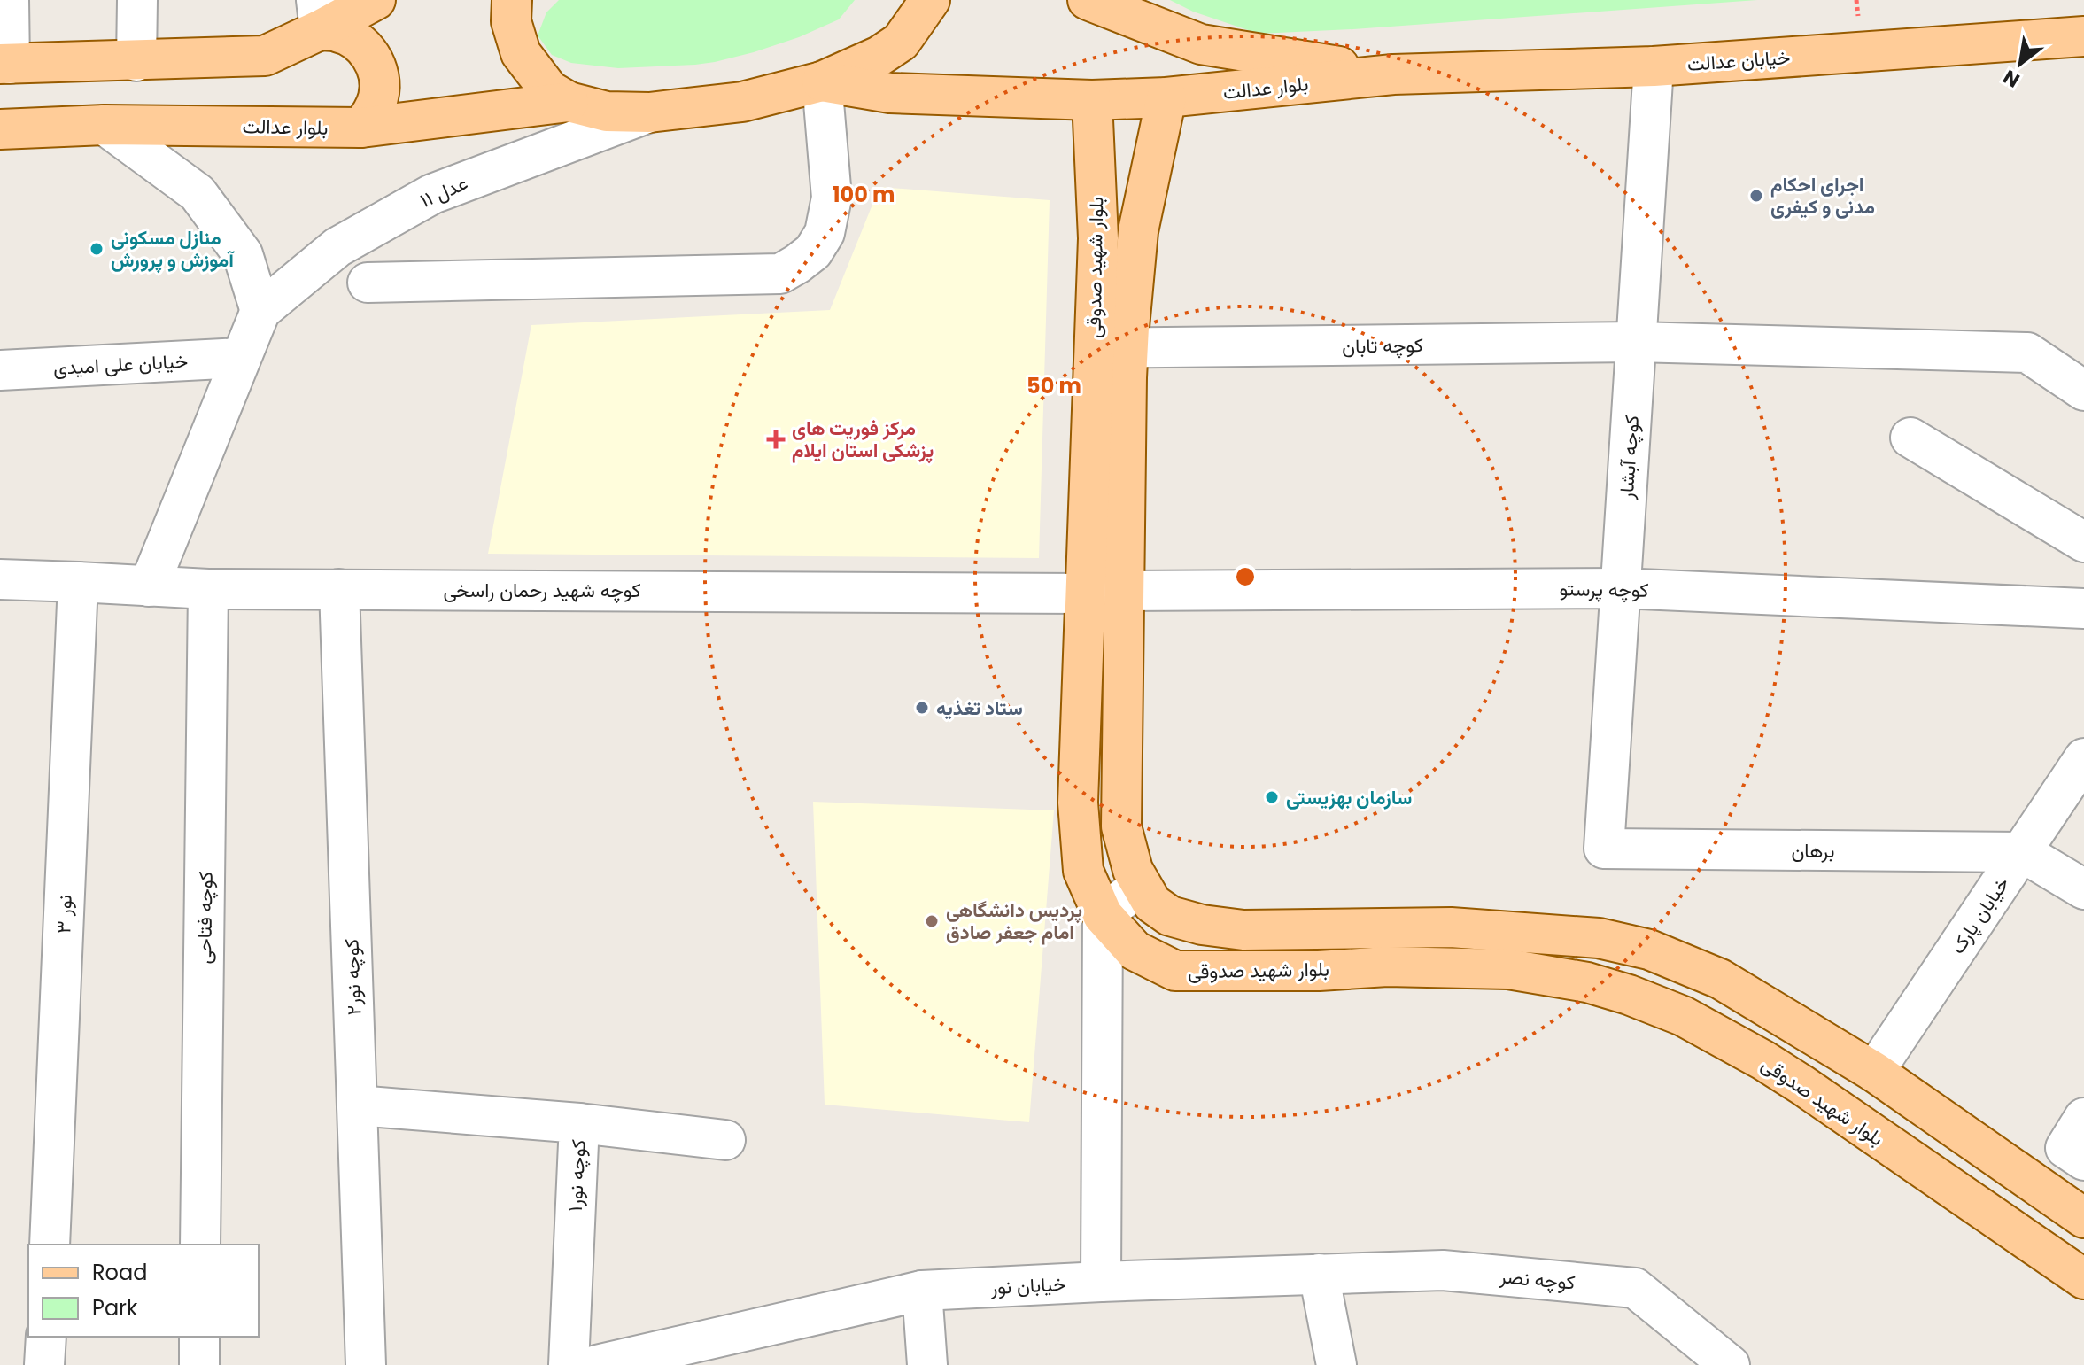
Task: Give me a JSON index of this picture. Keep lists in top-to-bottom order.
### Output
{
  "streets": {
    "main road": ["خیابان عدالت", "بلوار عدالت", "بلوار شهید صدوقی"],
    "street": [
      "عدل ۱۱",
      "کوچه تابان",
      "خیابان علی امیدی",
      "کوچه آبشار",
      "کوچه پرستو",
      "کوچه شهید رحمان راسخی",
      "برهان",
      "نور ۳",
      "خیابان پارک",
      "کوچه فتاحی",
      "کوچه نور۲",
      "کوچه نور۱",
      "کوچه نصر",
      "خیابان نور"
    ]
  },
  "crossings": [
    ["خیابان عدالت", "بلوار عدالت"],
    ["خیابان عدالت", "کوچه آبشار"],
    ["بلوار عدالت", "بلوار شهید صدوقی"],
    ["عدل ۱۱", "خیابان علی امیدی"],
    ["عدل ۱۱", "کوچه شهید رحمان راسخی"],
    ["بلوار شهید صدوقی", "کوچه تابان"],
    ["بلوار شهید صدوقی", "کوچه پرستو"],
    ["بلوار شهید صدوقی", "کوچه شهید رحمان راسخی"],
    ["بلوار شهید صدوقی", "خیابان پارک"],
    ["کوچه تابان", "کوچه آبشار"],
    ["کوچه آبشار", "کوچه پرستو"],
    ["کوچه آبشار", "برهان"],
    ["کوچه پرستو", "کوچه شهید رحمان راسخی"],
    ["کوچه شهید رحمان راسخی", "نور ۳"],
    ["کوچه شهید رحمان راسخی", "کوچه فتاحی"],
    ["کوچه شهید رحمان راسخی", "کوچه نور۲"],
    ["برهان", "خیابان پارک"],
    ["کوچه نور۲", "کوچه نور۱"],
    ["کوچه نصر", "خیابان نور"]
  ],
  "places": {
    "other": [
      "اجرای احکام مدنی و کیفری",
      "منازل مسکونی آموزش و پرورش",
      "ستاد تغذیه",
      "سازمان بهزیستی",
      "پردیس دانشگاهی امام جعفر صادق"
    ],
    "health": ["مرکز فوریت های پزشکی استان ایلام"]
  },
  "legend": ["Road", "Park"],
  "north": "bottom left",
  "rings": ["100 m", "50 m"]
}
